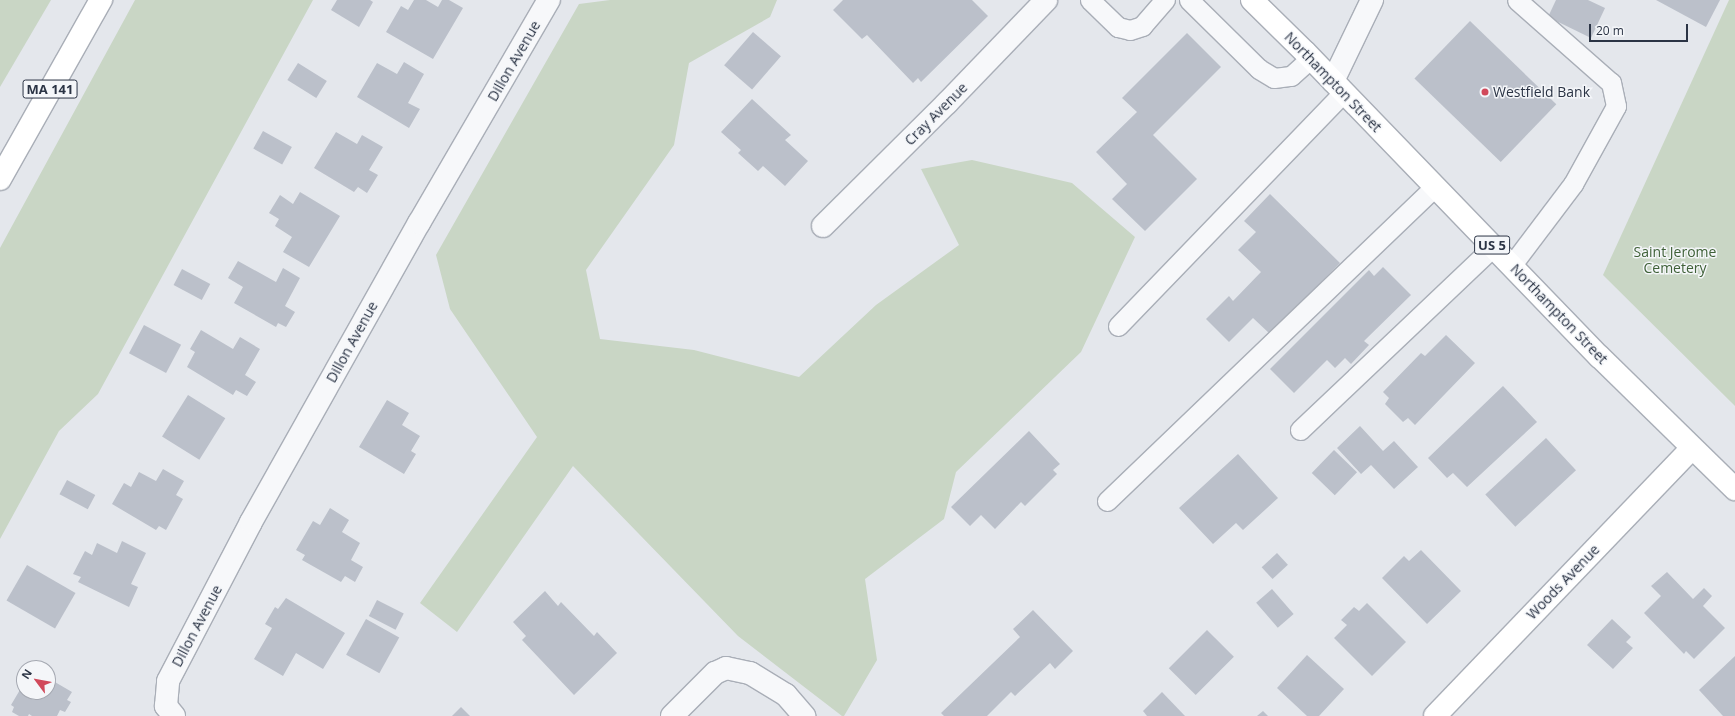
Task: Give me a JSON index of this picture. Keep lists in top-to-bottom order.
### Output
{
  "streets": {
    "main road": [
      "Northampton Street",
      "MA 141",
      "US 5",
      "Woods Avenue"
    ],
    "street": ["Dillon Avenue", "Cray Avenue"]
  },
  "crossings": [
    ["Northampton Street", "Woods Avenue"]
  ],
  "parks": ["Saint Jerome Cemetery"],
  "places": ["Westfield Bank"],
  "scale_bar": "20 m",
  "north": "top left"
}
